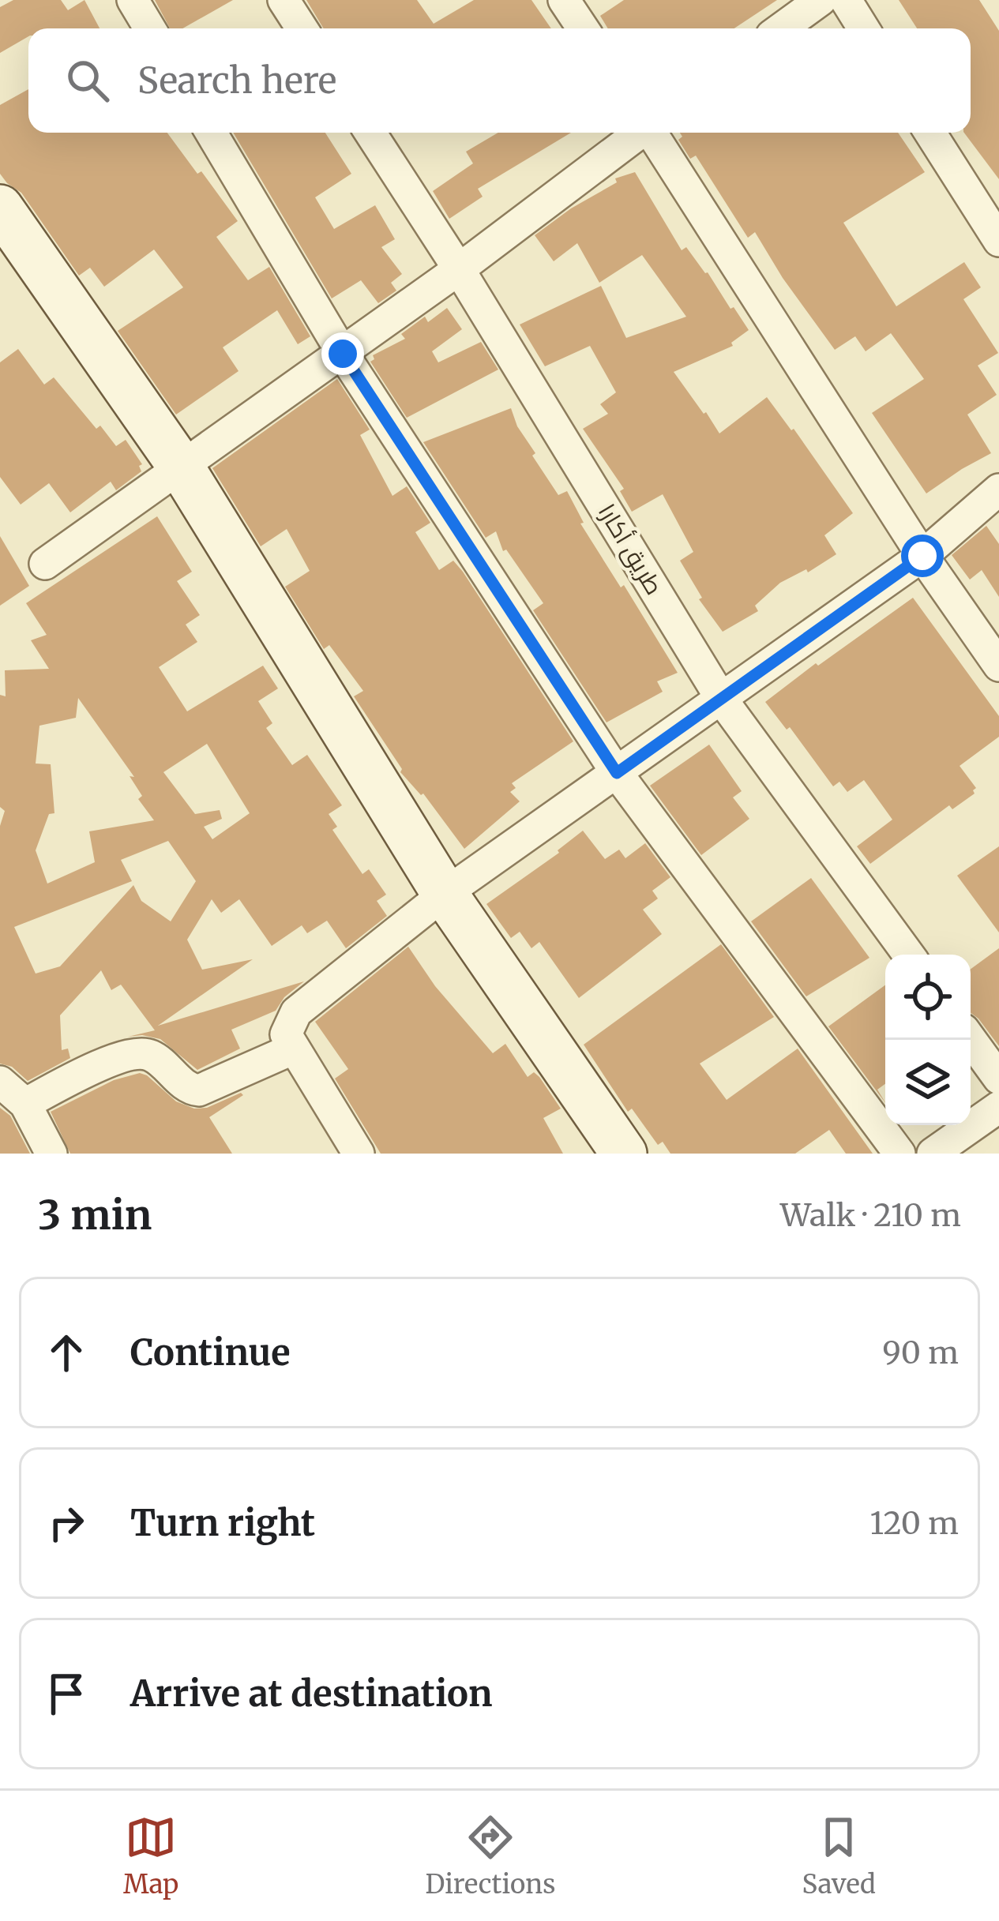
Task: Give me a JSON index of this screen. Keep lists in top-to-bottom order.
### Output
{
  "streets": {
    "street": ["طريق أكارا"]
  },
  "page": {
    "search": "Search here",
    "heading": ["3 min", "Walk · 210 m"],
    "list": [
      ["Continue", "90 m"],
      ["Turn right", "120 m"],
      "Arrive at destination"
    ],
    "nav": ["Map", "Directions", "Saved"]
  }
}
